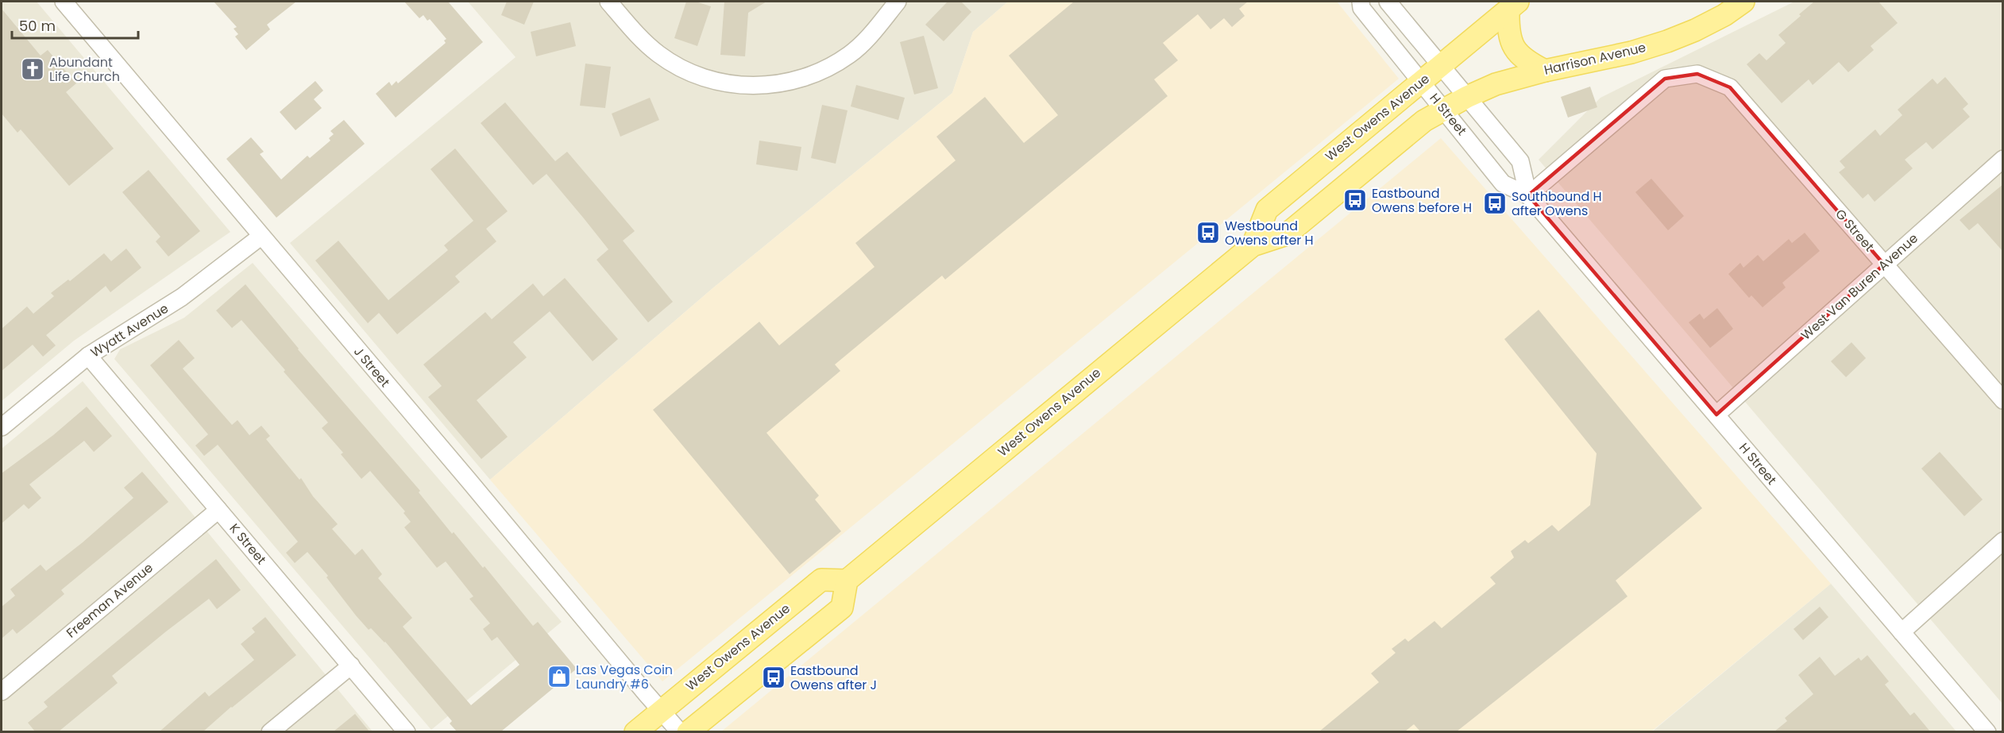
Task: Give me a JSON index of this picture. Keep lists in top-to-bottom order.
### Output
{
  "streets": {
    "main road": ["Harrison Avenue", "West Owens Avenue"],
    "street": [
      "H Street",
      "G Street",
      "West Van Buren Avenue",
      "Wyatt Avenue",
      "J Street",
      "K Street",
      "Freeman Avenue"
    ]
  },
  "crossings": [
    ["Harrison Avenue", "H Street"],
    ["Harrison Avenue", "West Owens Avenue"],
    ["H Street", "West Owens Avenue"],
    ["H Street", "G Street"],
    ["H Street", "West Van Buren Avenue"],
    ["West Owens Avenue", "J Street"],
    ["G Street", "West Van Buren Avenue"],
    ["Wyatt Avenue", "J Street"],
    ["Wyatt Avenue", "K Street"],
    ["K Street", "Freeman Avenue"]
  ],
  "places": {
    "church": ["Abundant Life Church"],
    "bus stop": [
      "Eastbound Owens before H",
      "Southbound H after Owens",
      "Westbound Owens after H",
      "Eastbound Owens after J"
    ],
    "shop": ["Las Vegas Coin Laundry #6"]
  },
  "scale_bar": "50 m"
}
